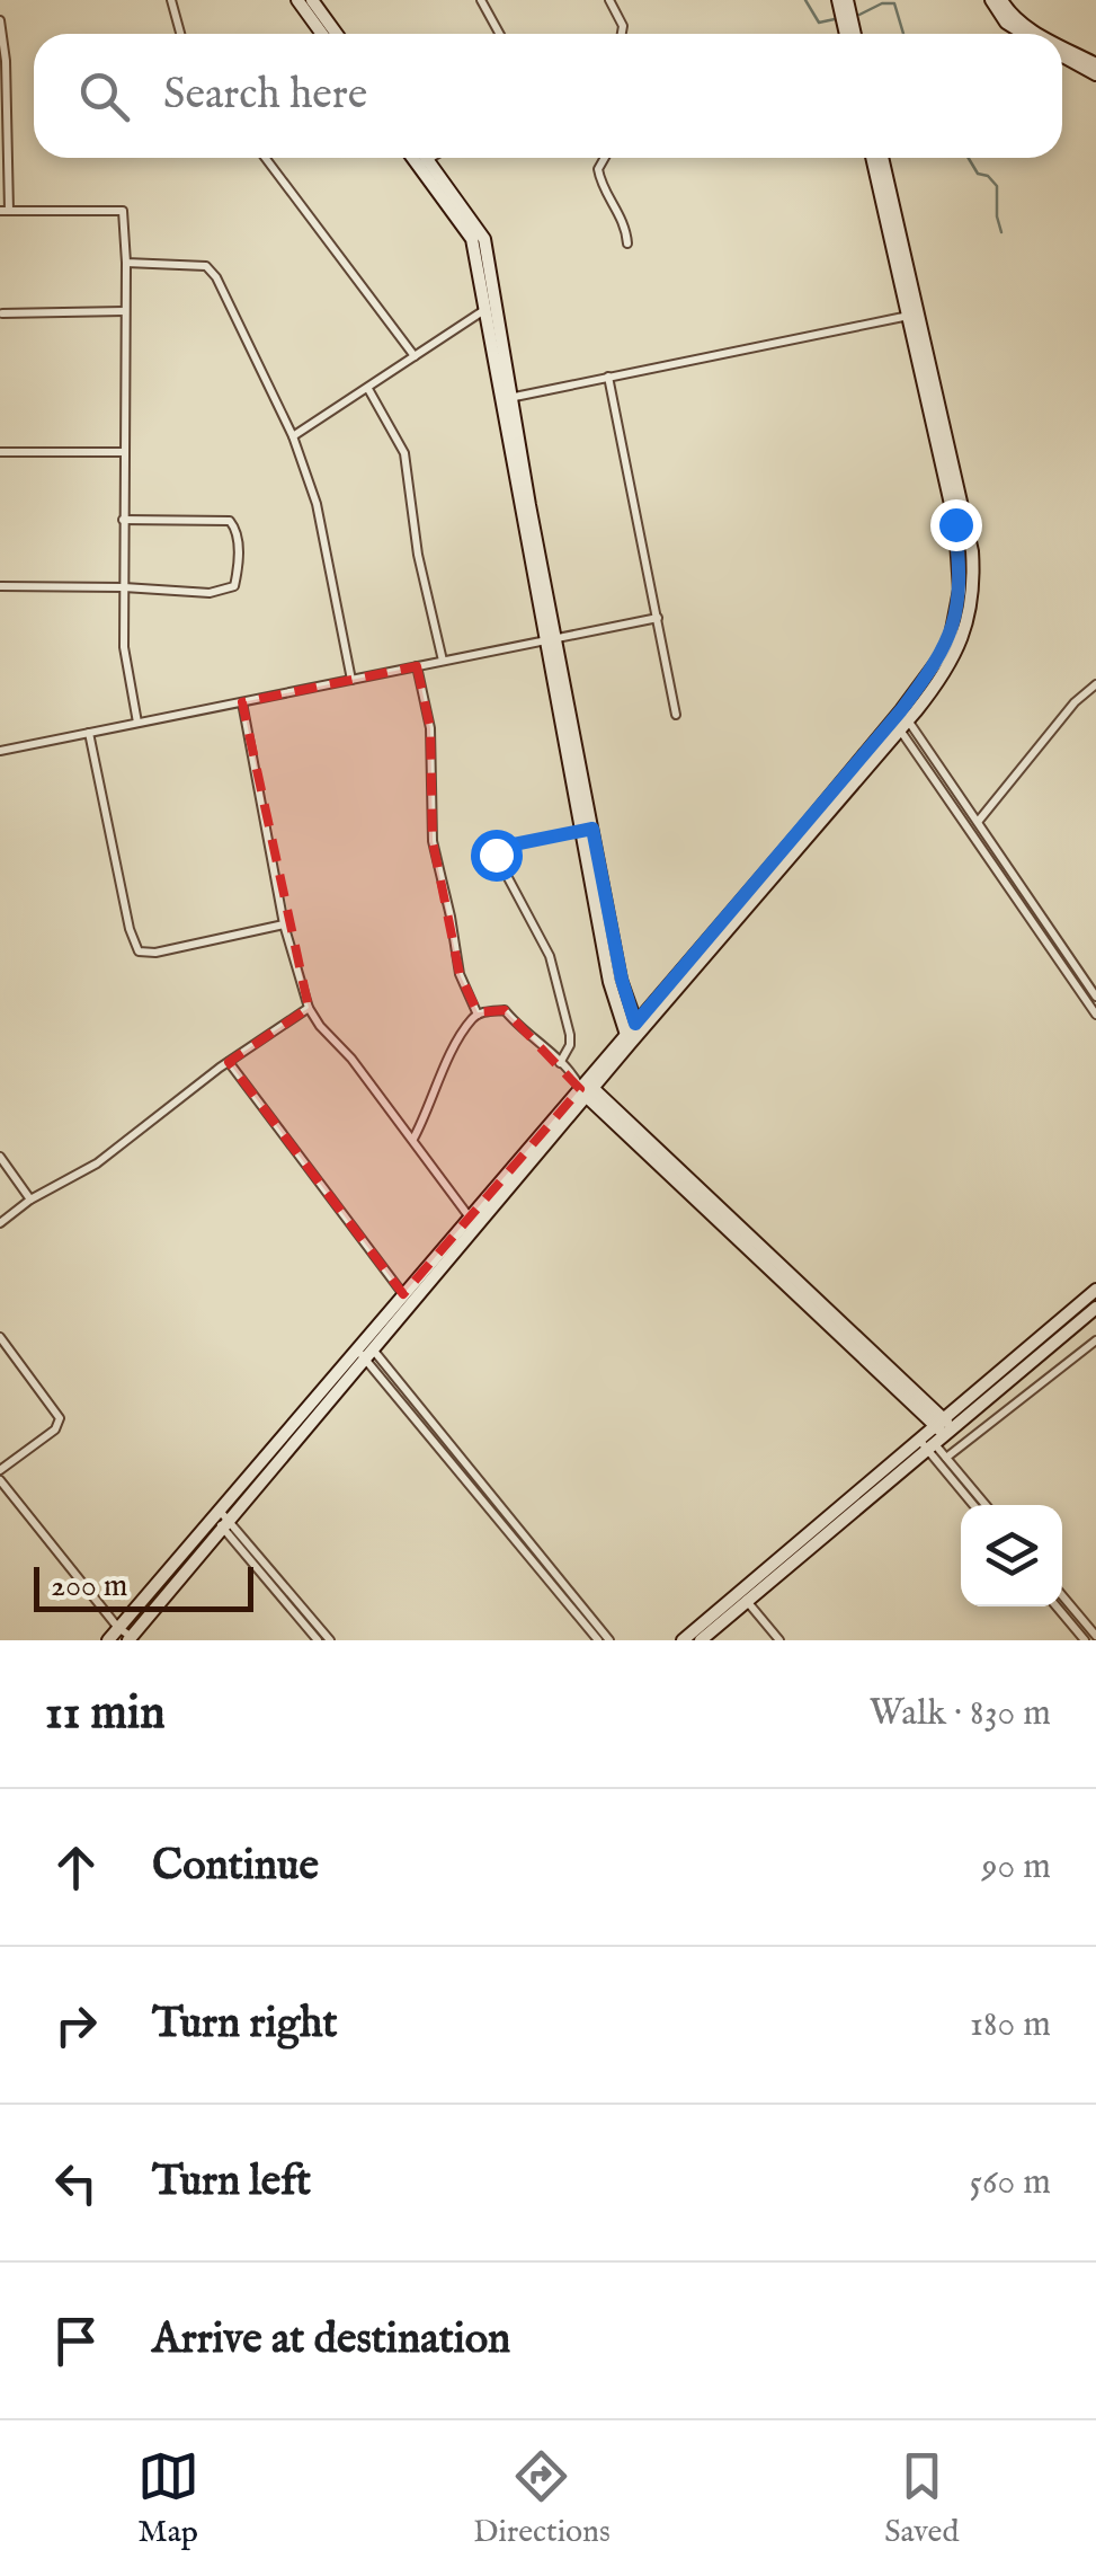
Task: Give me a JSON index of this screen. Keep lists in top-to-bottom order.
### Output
{
  "scale_bar": "200 m",
  "page": {
    "search": "Search here",
    "scale": "200 m",
    "heading": ["11 min", "Walk · 830 m"],
    "list": [
      ["Continue", "90 m"],
      ["Turn right", "180 m"],
      ["Turn left", "560 m"],
      "Arrive at destination"
    ],
    "nav": ["Map", "Directions", "Saved"]
  }
}
